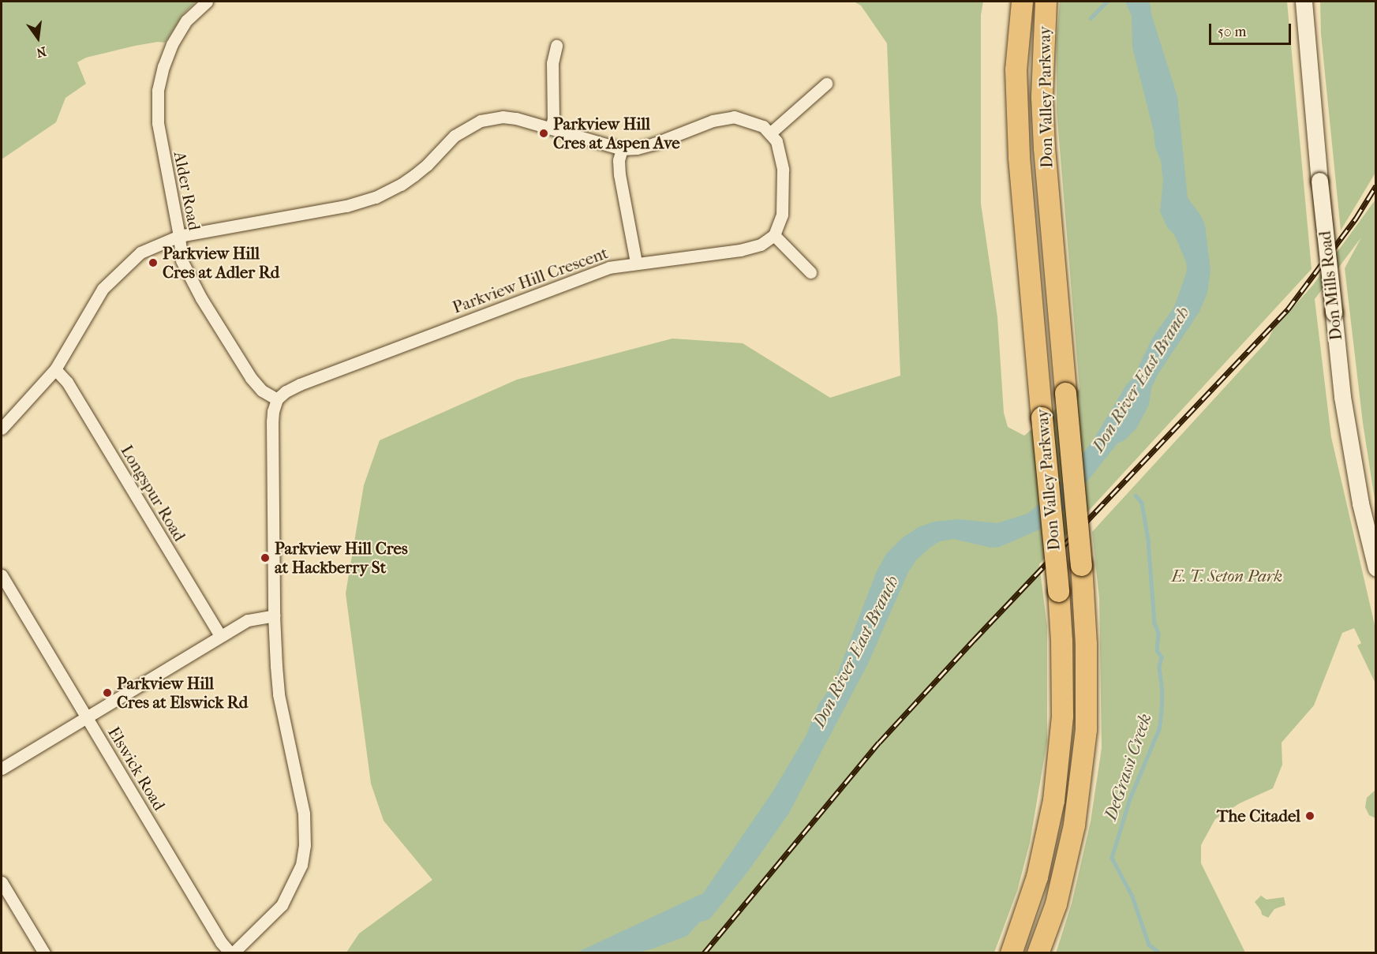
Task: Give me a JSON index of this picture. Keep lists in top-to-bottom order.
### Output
{
  "streets": {
    "highway": ["Don Valley Parkway"],
    "main road": ["Don Mills Road"],
    "street": [
      "Alder Road",
      "Parkview Hill Crescent",
      "Longspur Road",
      "Elswick Road"
    ]
  },
  "crossings": [
    ["Alder Road", "Parkview Hill Crescent"]
  ],
  "water": ["Don River East Branch", "DeGrassi Creek"],
  "parks": ["E. T. Seton Park"],
  "places": [
    "Parkview Hill Cres at Aspen Ave",
    "Parkview Hill Cres at Adler Rd",
    "Parkview Hill Cres at Hackberry St",
    "Parkview Hill Cres at Elswick Rd",
    "The Citadel"
  ],
  "scale_bar": "50 m",
  "north": "bottom"
}
